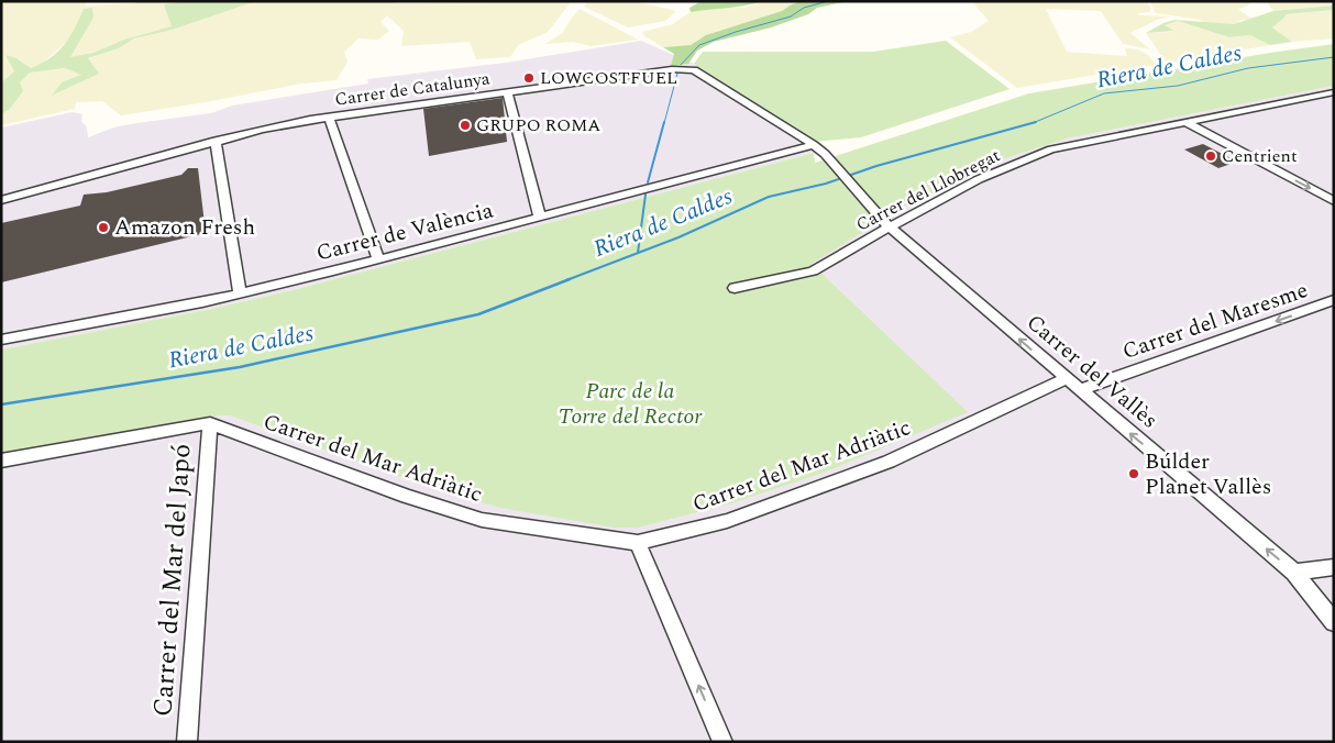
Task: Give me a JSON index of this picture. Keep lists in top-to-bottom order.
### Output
{
  "streets": {
    "street": [
      "Carrer de Catalunya",
      "Carrer del Llobregat",
      "Carrer de València",
      "Carrer del Maresme",
      "Carrer del Vallès",
      "Carrer del Mar Adriàtic",
      "Carrer del Mar del Japó"
    ]
  },
  "crossings": [
    ["Carrer de Catalunya", "Carrer de València"],
    ["Carrer de Catalunya", "Carrer del Vallès"],
    ["Carrer del Llobregat", "Carrer del Vallès"],
    ["Carrer del Maresme", "Carrer del Vallès"],
    ["Carrer del Vallès", "Carrer del Mar Adriàtic"],
    ["Carrer del Mar Adriàtic", "Carrer del Mar del Japó"]
  ],
  "one_way": ["Carrer del Maresme", "Carrer del Vallès"],
  "water": ["Riera de Caldes"],
  "parks": ["Parc de la Torre del Rector"],
  "places": [
    "LOWCOSTFUEL",
    "GRUPO ROMA",
    "Centrient",
    "Amazon Fresh",
    "Búlder Planet Vallès"
  ]
}
